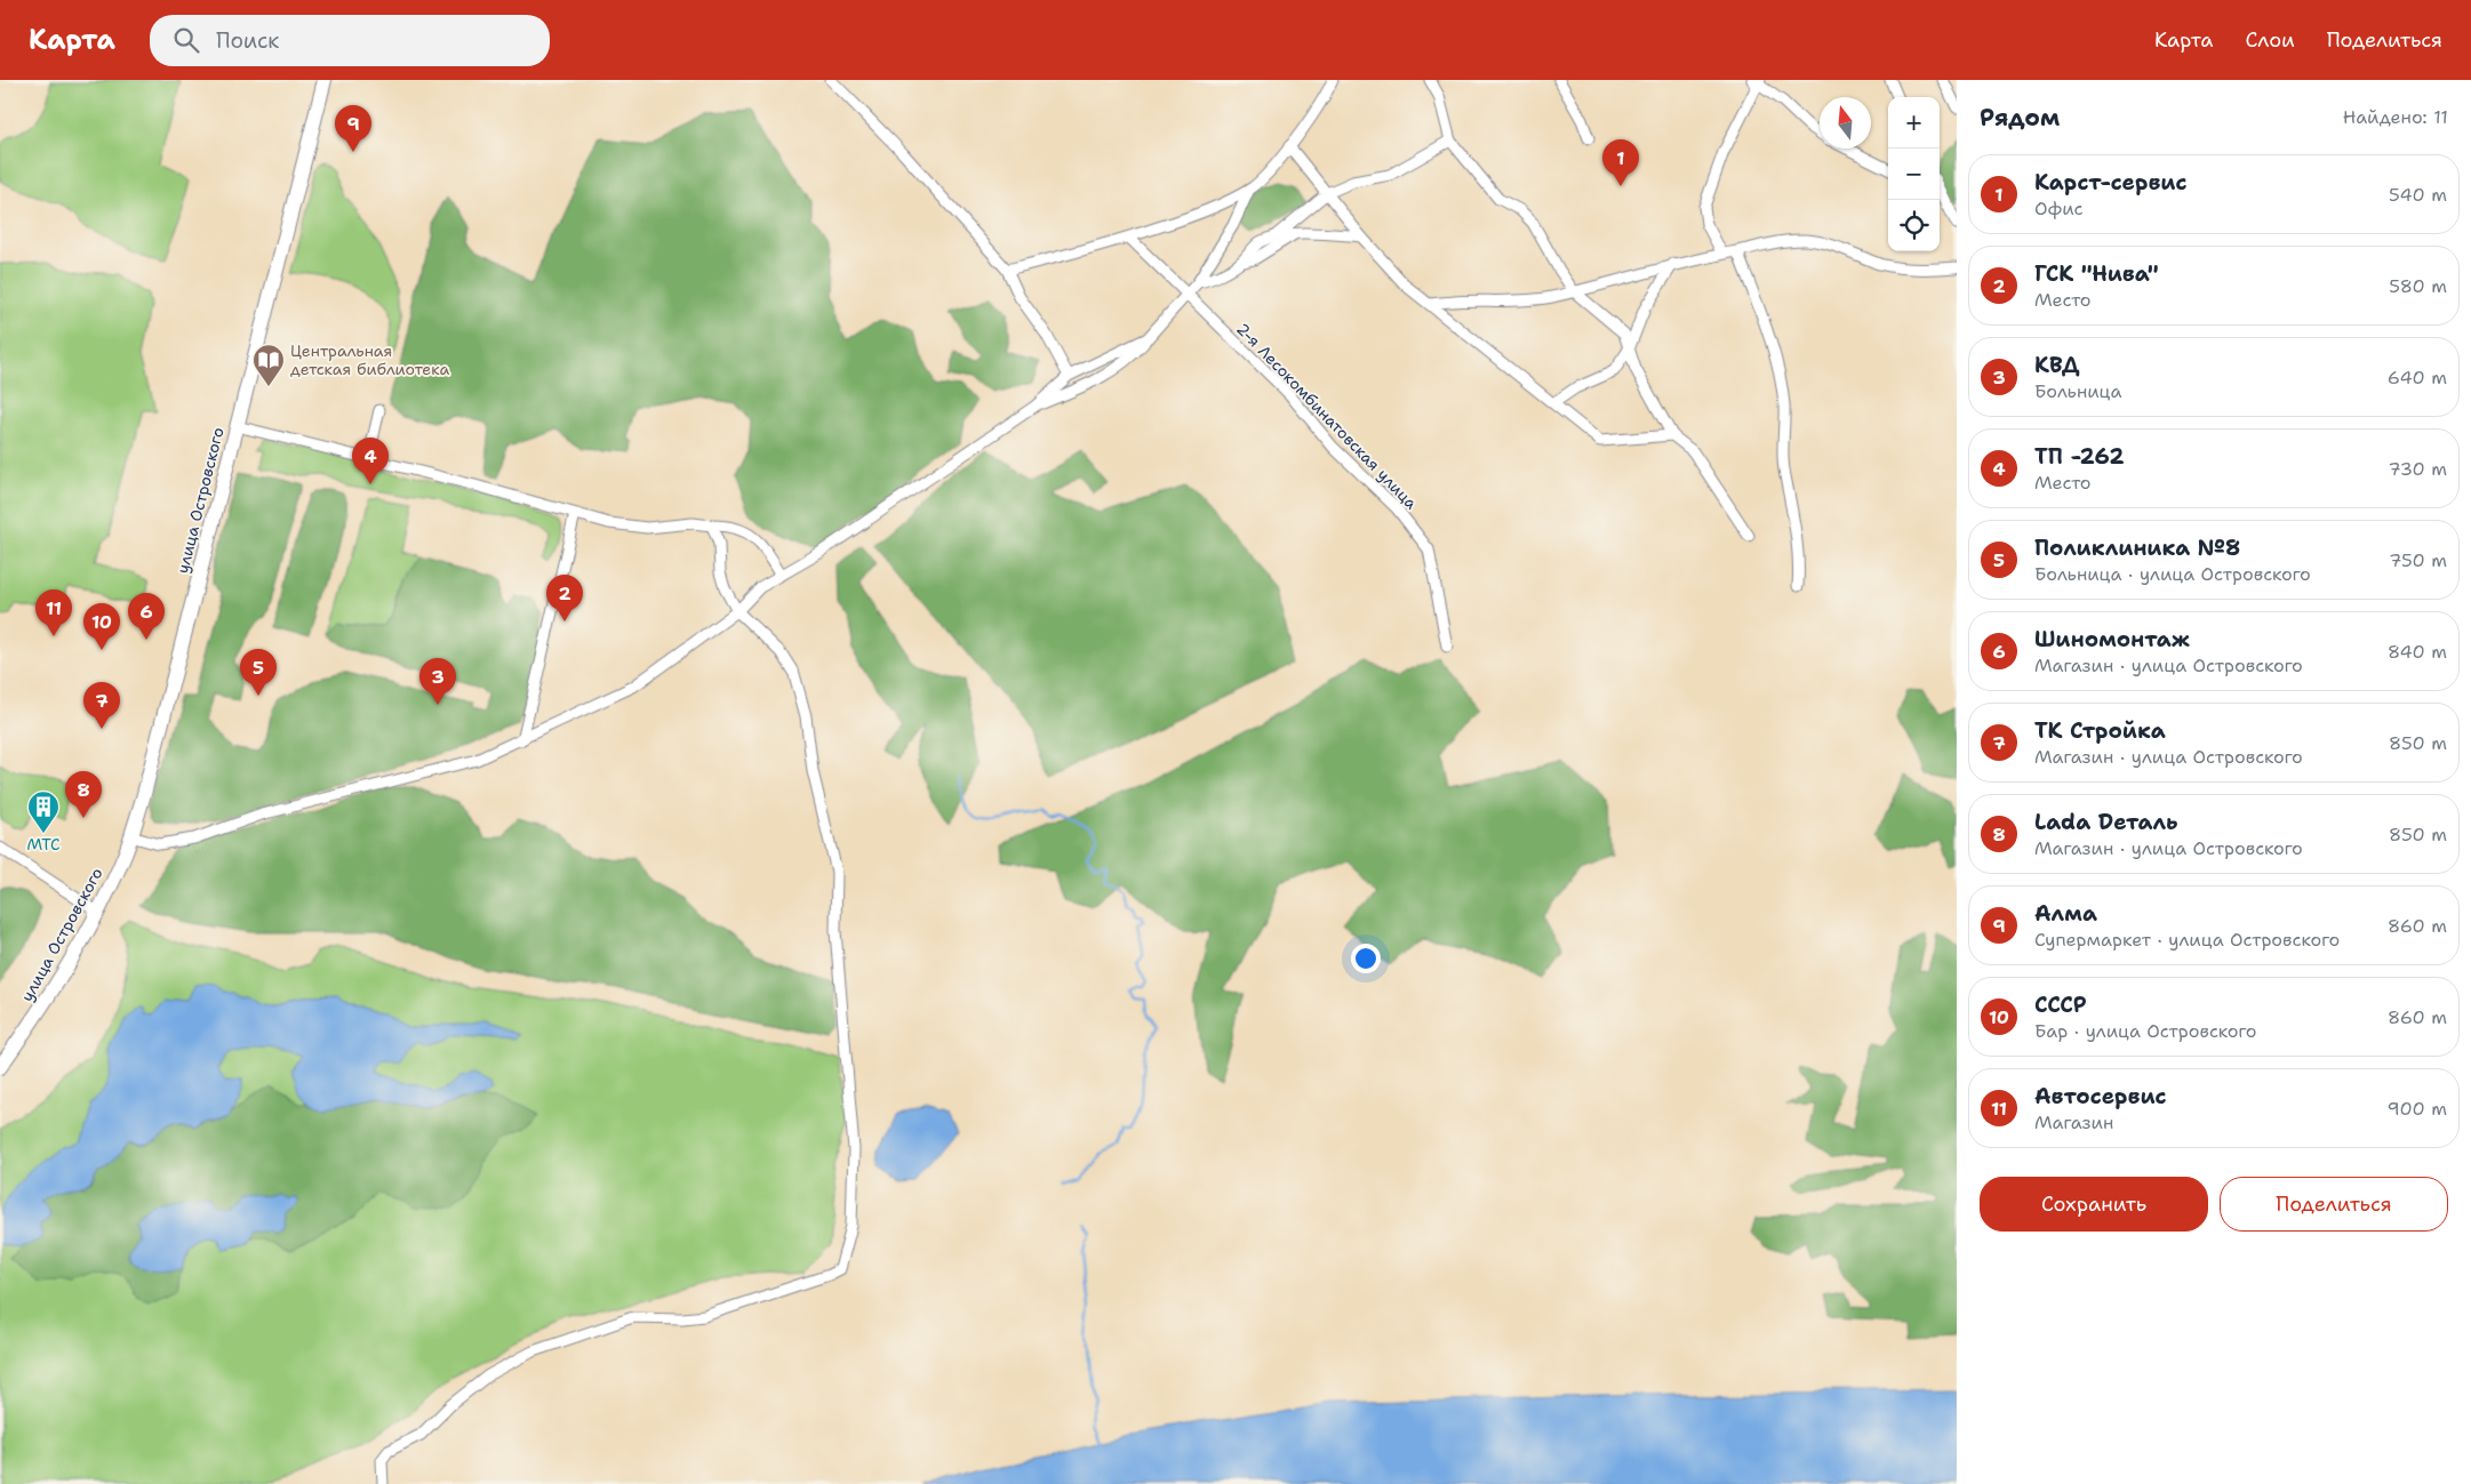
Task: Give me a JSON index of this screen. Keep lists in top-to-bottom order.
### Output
{
  "streets": {
    "main road": ["улица Островского"],
    "street": ["2-я Лесокомбинатовская улица"]
  },
  "places": {
    "library": ["Центральная детская библиотека"],
    "building": ["МТС"]
  },
  "north": "top",
  "page": {
    "header": "Карта",
    "search": "Поиск",
    "nav": ["Карта", "Слои", "Поделиться"],
    "heading": ["Рядом", "Найдено: 11"],
    "map_buttons": ["+", "−"],
    "pins": [
      "9",
      "1",
      "4",
      "2",
      "11",
      "6",
      "10",
      "5",
      "3",
      "7",
      "8"
    ],
    "list": [
      {
        "mark": "1",
        "name": "Карст-сервис",
        "note": "Офис",
        "value": "540 m"
      },
      {
        "mark": "2",
        "name": "ГСК \"Нива\"",
        "note": "Место",
        "value": "580 m"
      },
      {
        "mark": "3",
        "name": "КВД",
        "note": "Больница",
        "value": "640 m"
      },
      {
        "mark": "4",
        "name": "ТП -262",
        "note": "Место",
        "value": "730 m"
      },
      {
        "mark": "5",
        "name": "Поликлиника №8",
        "note": "Больница · улица Островского",
        "value": "750 m"
      },
      {
        "mark": "6",
        "name": "Шиномонтаж",
        "note": "Магазин · улица Островского",
        "value": "840 m"
      },
      {
        "mark": "7",
        "name": "ТК Стройка",
        "note": "Магазин · улица Островского",
        "value": "850 m"
      },
      {
        "mark": "8",
        "name": "Lada Dеталь",
        "note": "Магазин · улица Островского",
        "value": "850 m"
      },
      {
        "mark": "9",
        "name": "Алма",
        "note": "Супермаркет · улица Островского",
        "value": "860 m"
      },
      {
        "mark": "10",
        "name": "СССР",
        "note": "Бар · улица Островского",
        "value": "860 m"
      },
      {
        "mark": "11",
        "name": "Автосервис",
        "note": "Магазин",
        "value": "900 m"
      }
    ],
    "buttons": ["Сохранить", "Поделиться"]
  }
}
